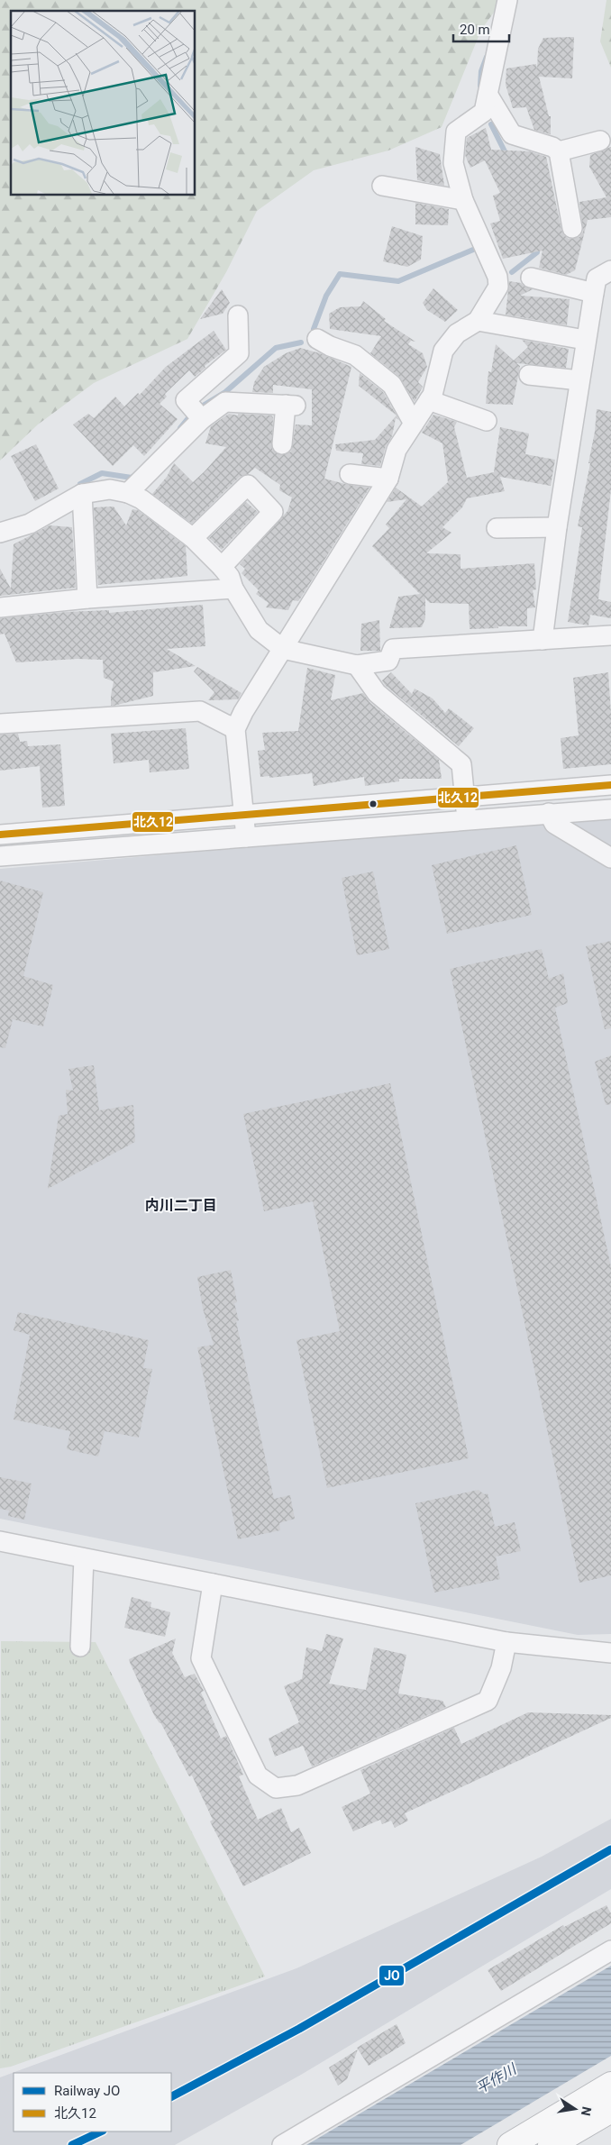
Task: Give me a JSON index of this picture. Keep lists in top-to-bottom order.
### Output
{
  "districts": ["内川二丁目"],
  "water": ["平作川"],
  "lines": ["transit line 北久12", "rail line JO"],
  "legend": ["Railway JO", "北久12"],
  "scale_bar": "20 m",
  "north": "right"
}
